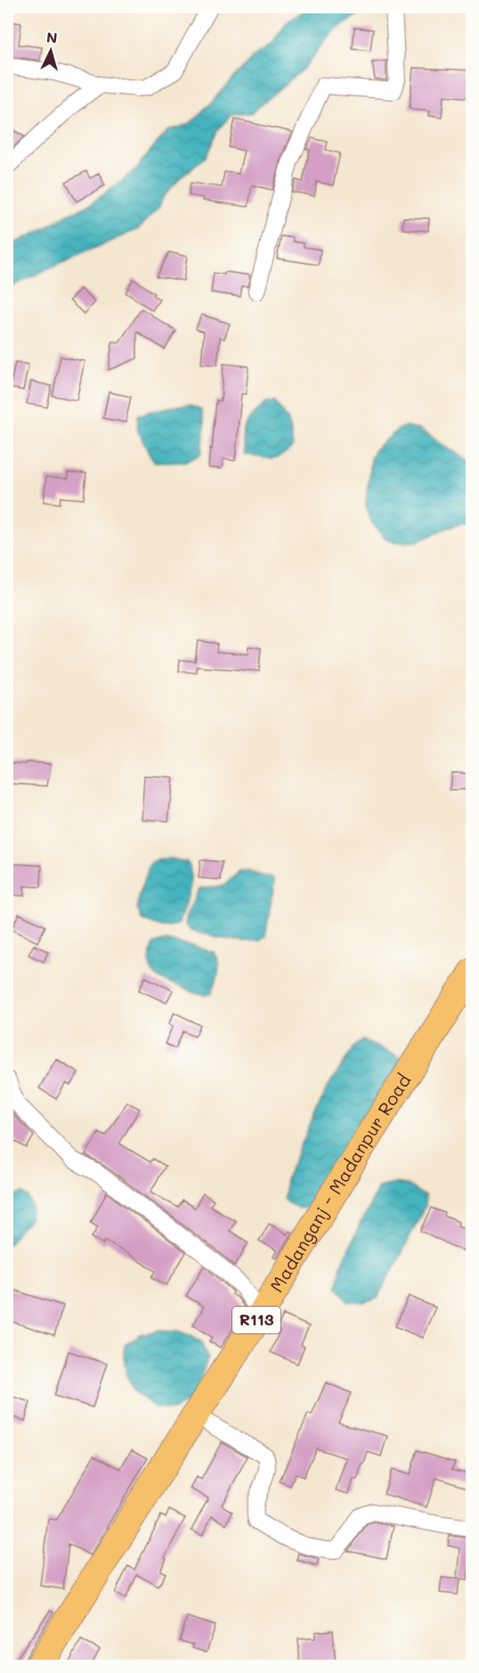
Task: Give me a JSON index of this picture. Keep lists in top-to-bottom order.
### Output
{
  "streets": {
    "main road": ["Madanganj - Madanpur Road", "R113"]
  },
  "north": "top"
}
